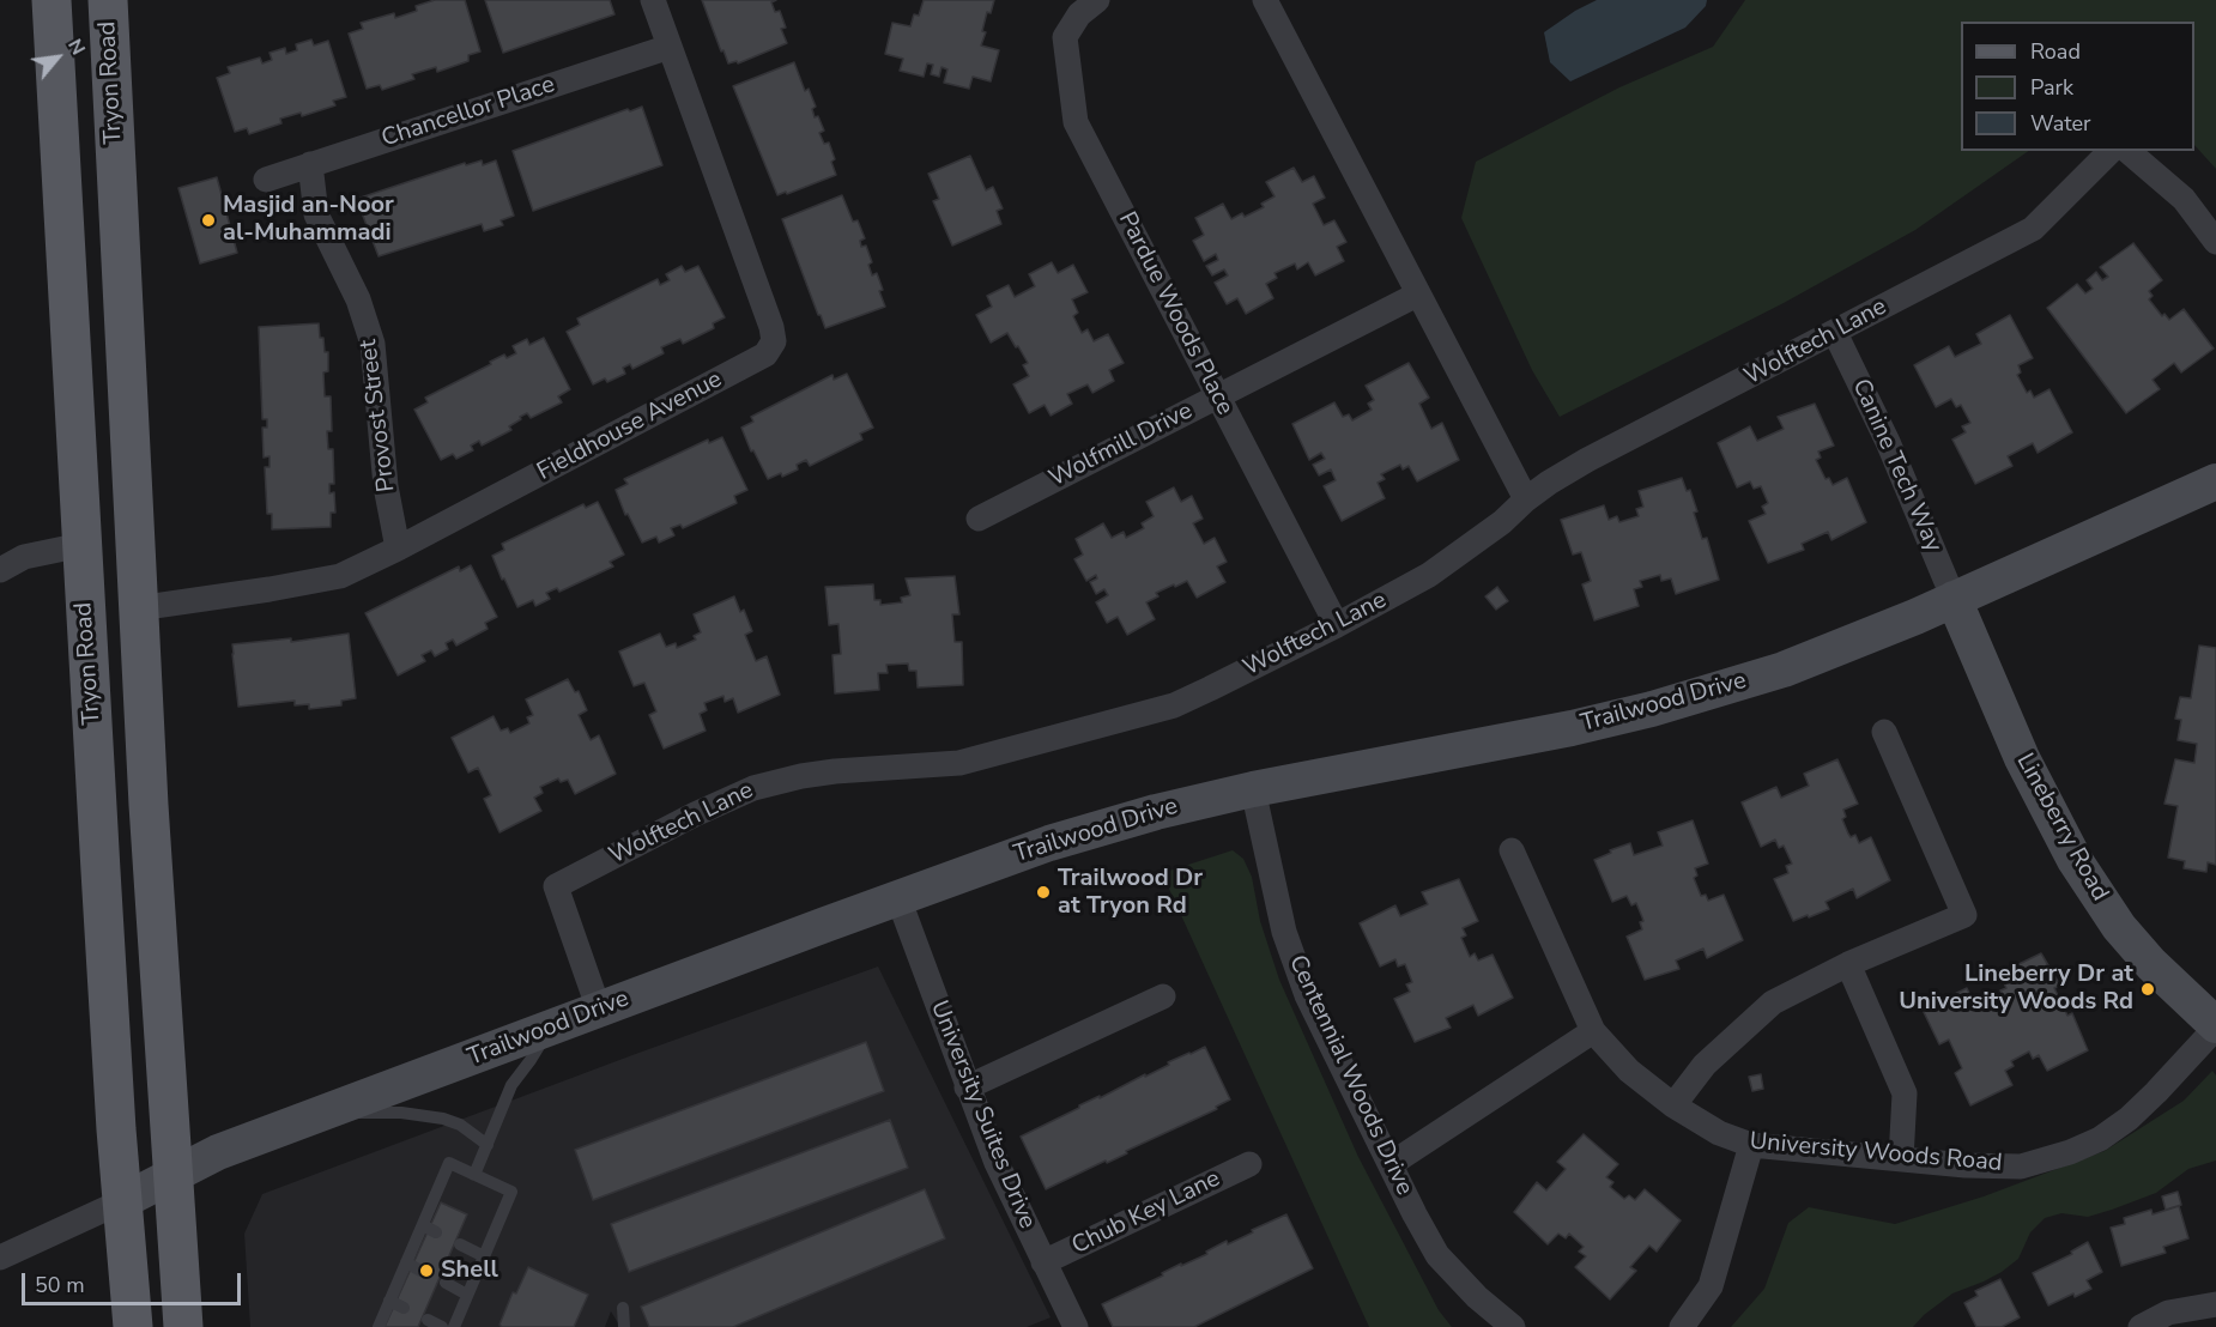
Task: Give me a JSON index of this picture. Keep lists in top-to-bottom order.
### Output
{
  "streets": {
    "main road": ["Tryon Road"],
    "street": [
      "Chancellor Place",
      "Pardue Woods Place",
      "Wolftech Lane",
      "Provost Street",
      "Fieldhouse Avenue",
      "Wolfmill Drive",
      "Canine Tech Way",
      "Trailwood Drive",
      "Lineberry Road",
      "Centennial Woods Drive",
      "University Suites Drive",
      "University Woods Road",
      "Chub Key Lane"
    ]
  },
  "crossings": [
    ["Tryon Road", "Fieldhouse Avenue"],
    ["Tryon Road", "Trailwood Drive"],
    ["Chancellor Place", "Provost Street"],
    ["Chancellor Place", "Fieldhouse Avenue"],
    ["Pardue Woods Place", "Wolftech Lane"],
    ["Pardue Woods Place", "Wolfmill Drive"],
    ["Wolftech Lane", "Canine Tech Way"],
    ["Wolftech Lane", "Trailwood Drive"],
    ["Provost Street", "Fieldhouse Avenue"],
    ["Canine Tech Way", "Trailwood Drive"],
    ["Canine Tech Way", "Lineberry Road"],
    ["Trailwood Drive", "Lineberry Road"],
    ["Trailwood Drive", "Centennial Woods Drive"],
    ["Trailwood Drive", "University Suites Drive"],
    ["Lineberry Road", "University Woods Road"],
    ["University Suites Drive", "Chub Key Lane"]
  ],
  "places": [
    "Masjid an-Noor al-Muhammadi",
    "Trailwood Dr at Tryon Rd",
    "Lineberry Dr at University Woods Rd",
    "Shell"
  ],
  "legend": ["Road", "Park", "Water"],
  "scale_bar": "50 m",
  "north": "top right"
}
